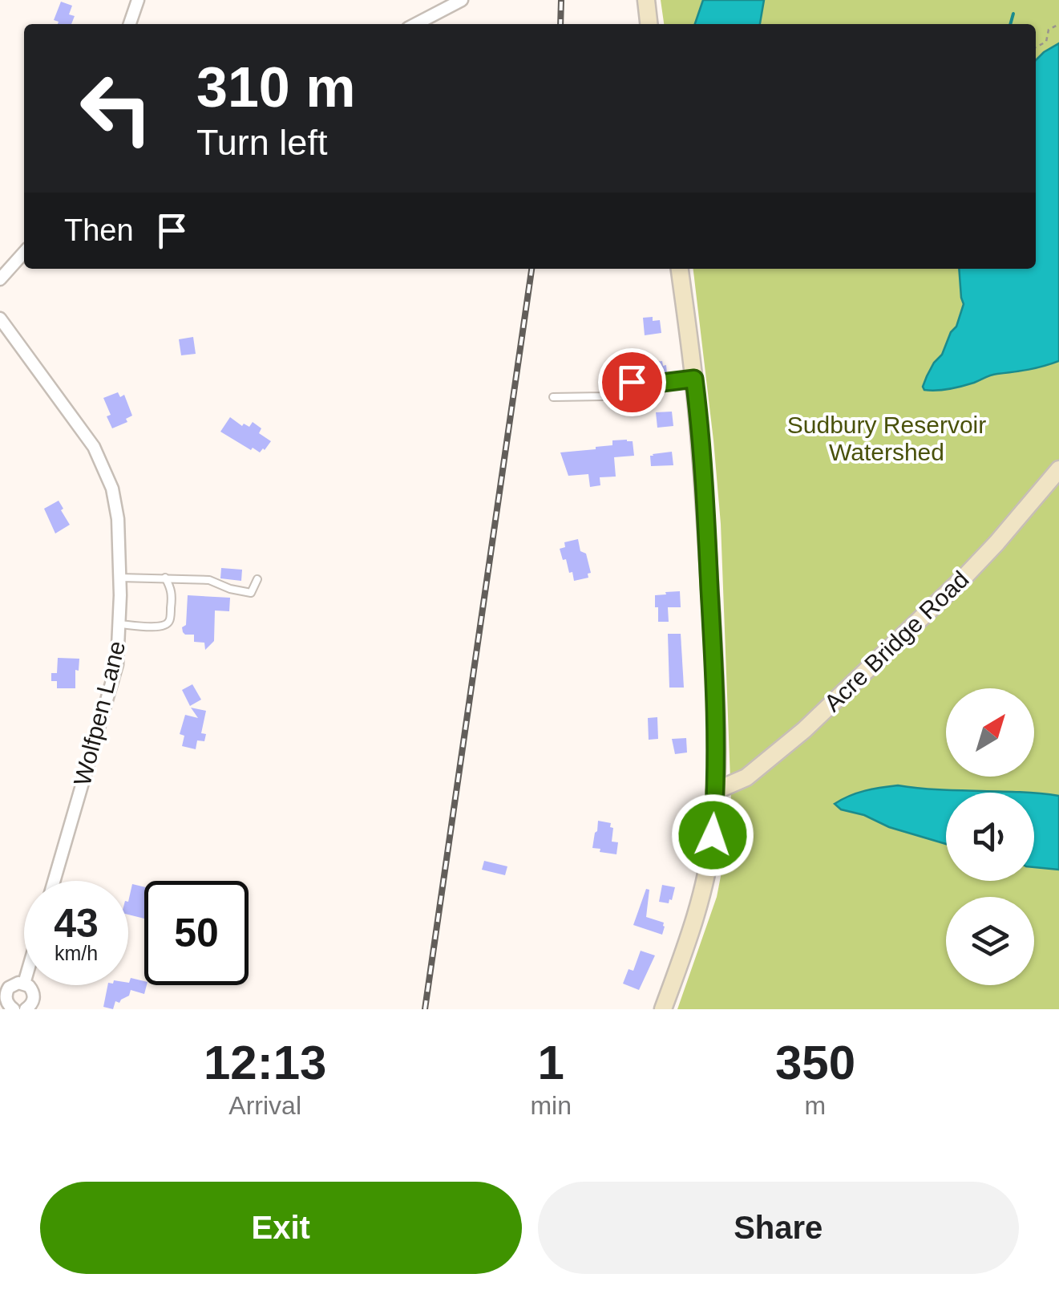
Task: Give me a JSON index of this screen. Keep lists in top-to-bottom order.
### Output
{
  "streets": {
    "main road": ["Acre Bridge Road"],
    "street": ["Wolfpen Lane"]
  },
  "parks": ["Sudbury Reservoir Watershed"],
  "north": "top right",
  "page": {
    "turn": ["310 m", "Turn left"],
    "then": "Then",
    "speed": "43 km/h",
    "limit": "50",
    "eta": [
      "12:13",
      "Arrival",
      "1",
      "min",
      "350",
      "m"
    ],
    "buttons": ["Exit", "Share"]
  }
}
